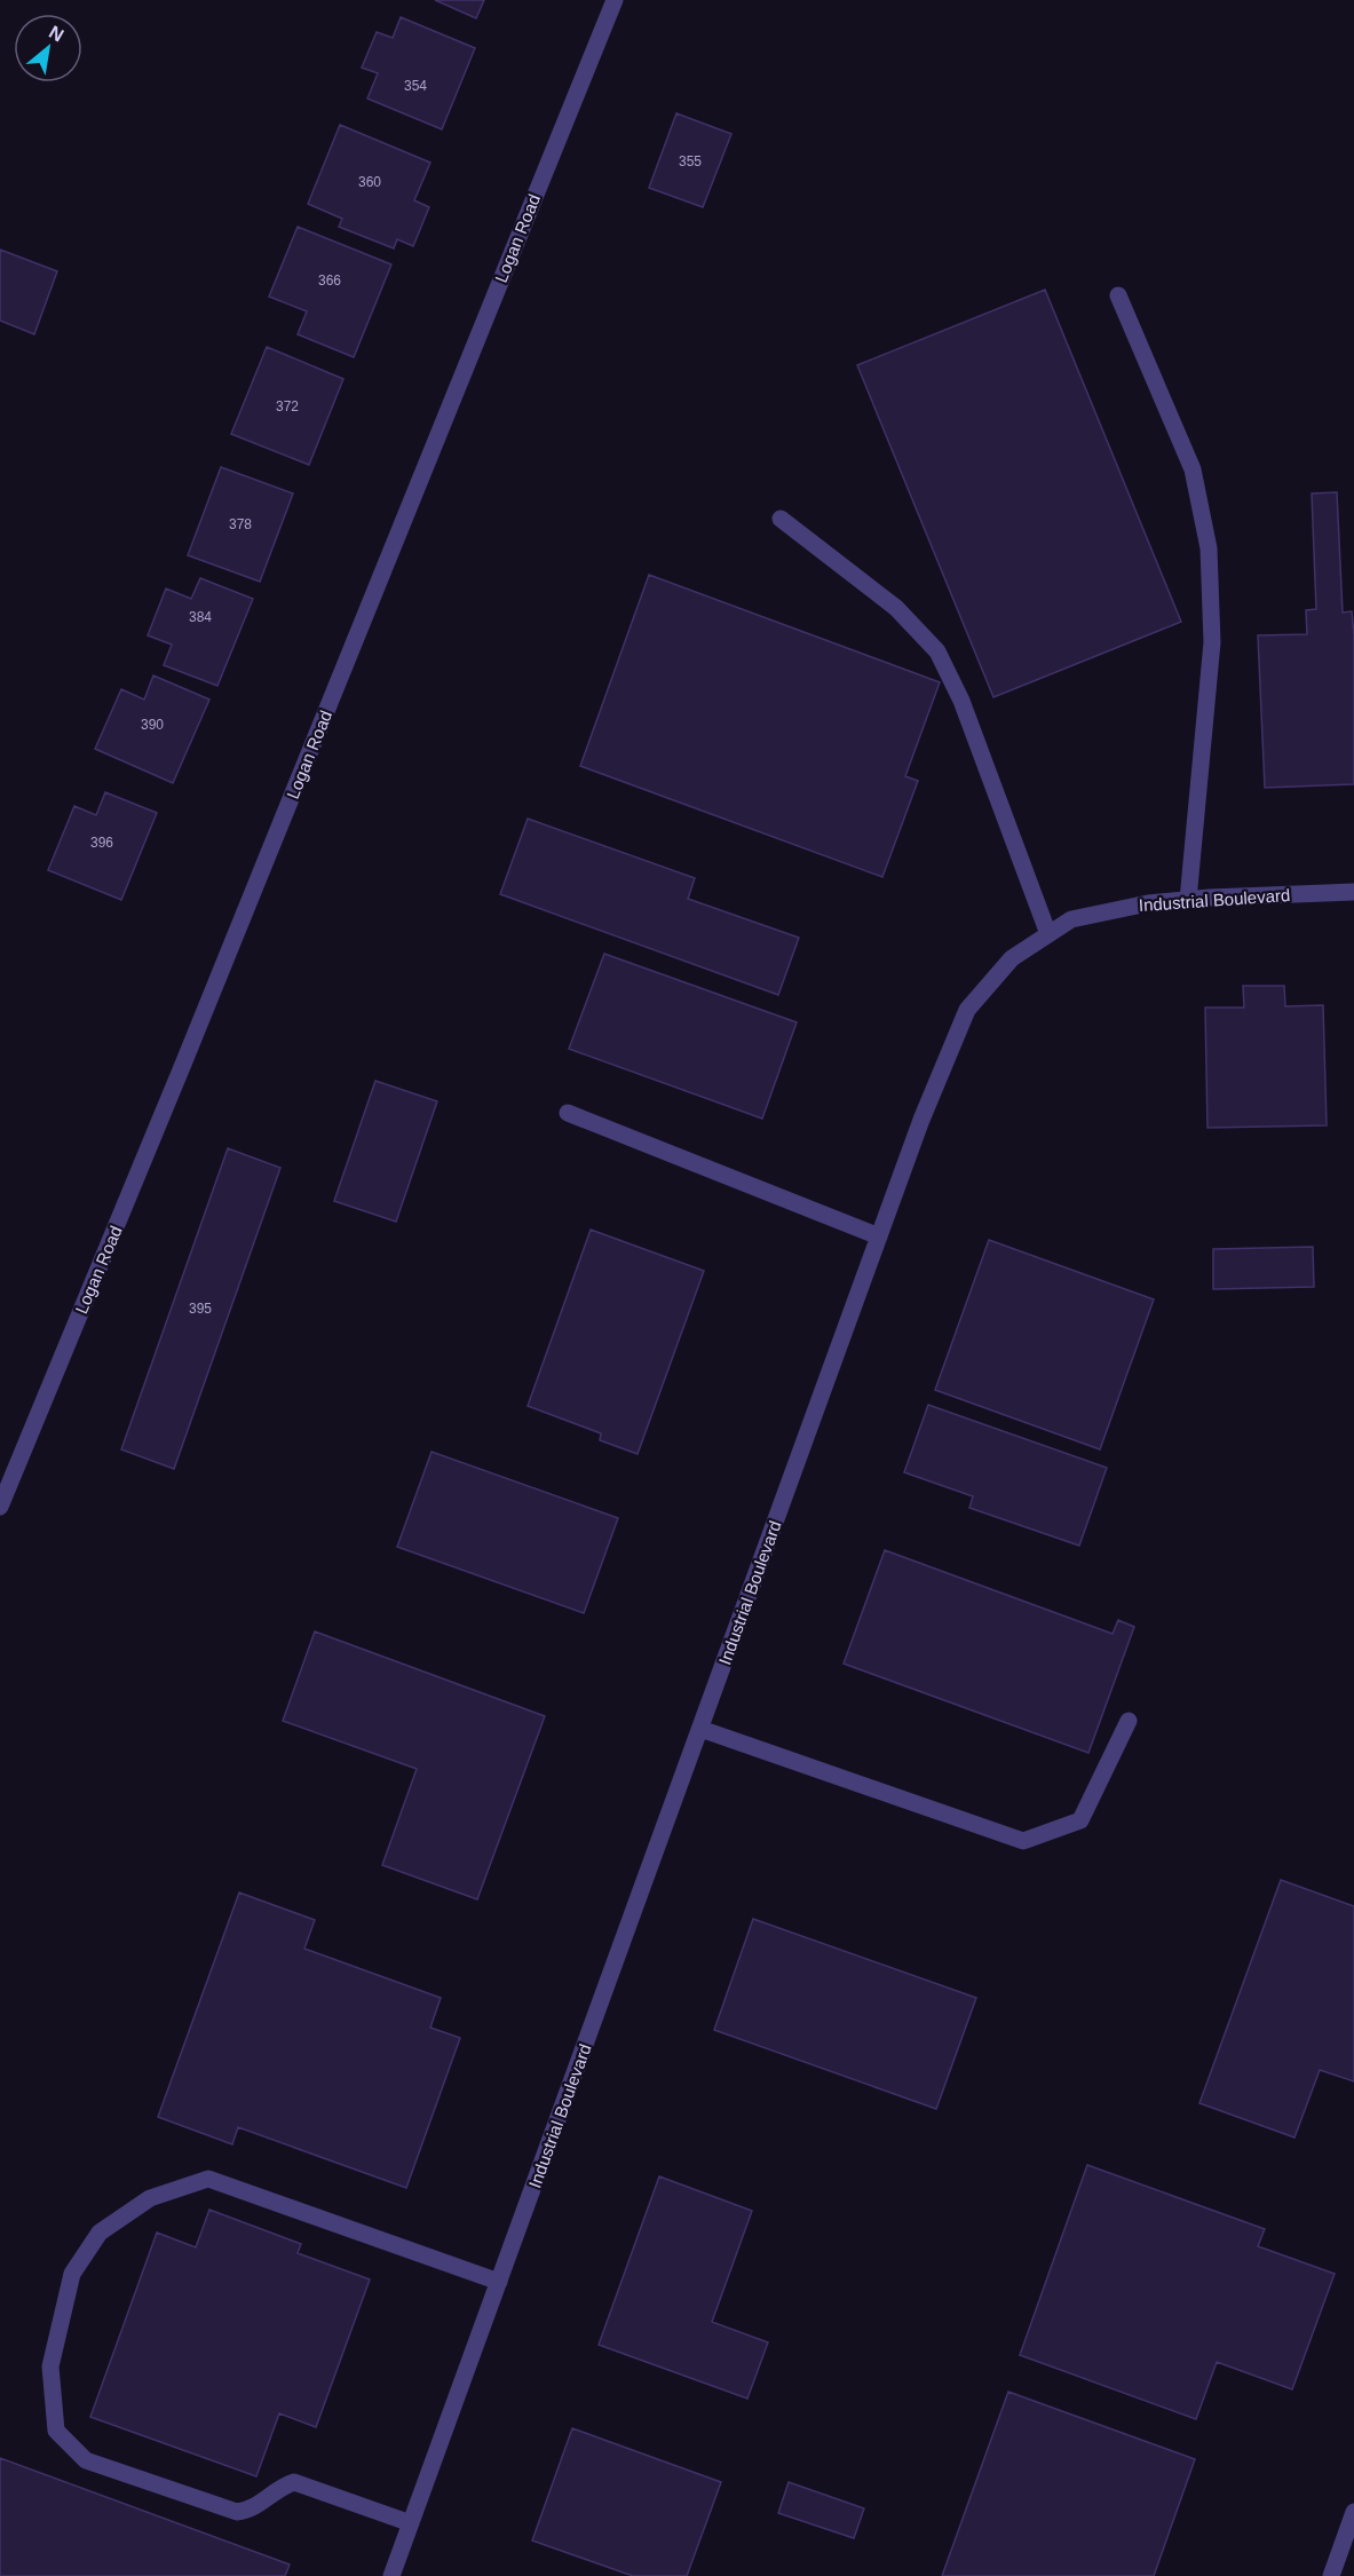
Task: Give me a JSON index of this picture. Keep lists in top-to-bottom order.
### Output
{
  "streets": {
    "street": ["Logan Road", "Industrial Boulevard"]
  },
  "house_numbers": [
    "354",
    "355",
    "360",
    "366",
    "372",
    "378",
    "384",
    "390",
    "396",
    "395"
  ],
  "north": "top right"
}
